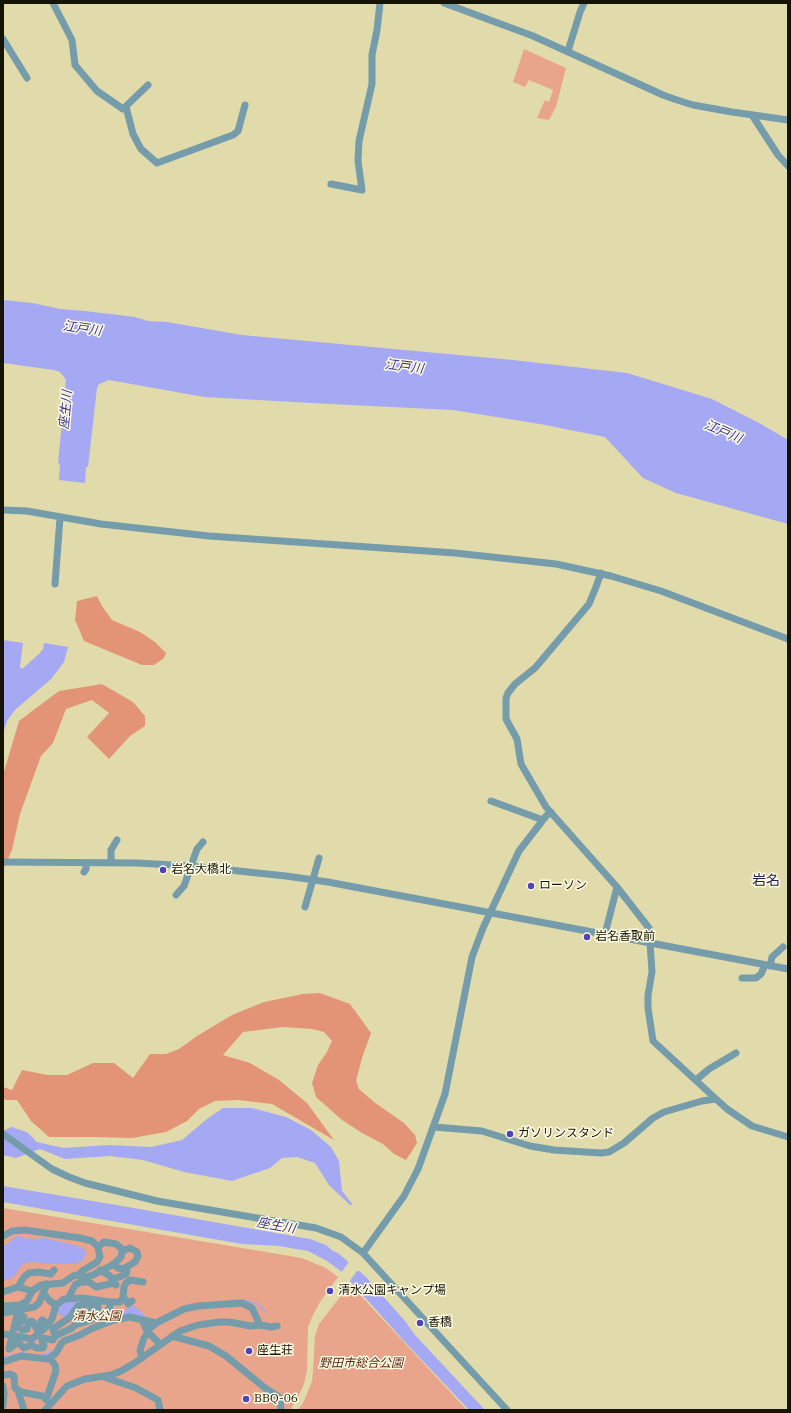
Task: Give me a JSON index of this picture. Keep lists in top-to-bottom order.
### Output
{
  "districts": ["岩名"],
  "water": ["江戸川", "座生川"],
  "parks": ["清水公園", "野田市総合公園"],
  "places": [
    "岩名大橋北",
    "ローソン",
    "岩名香取前",
    "ガソリンスタンド",
    "清水公園キャンプ場",
    "香橋",
    "座生荘",
    "BBQ-06"
  ]
}
